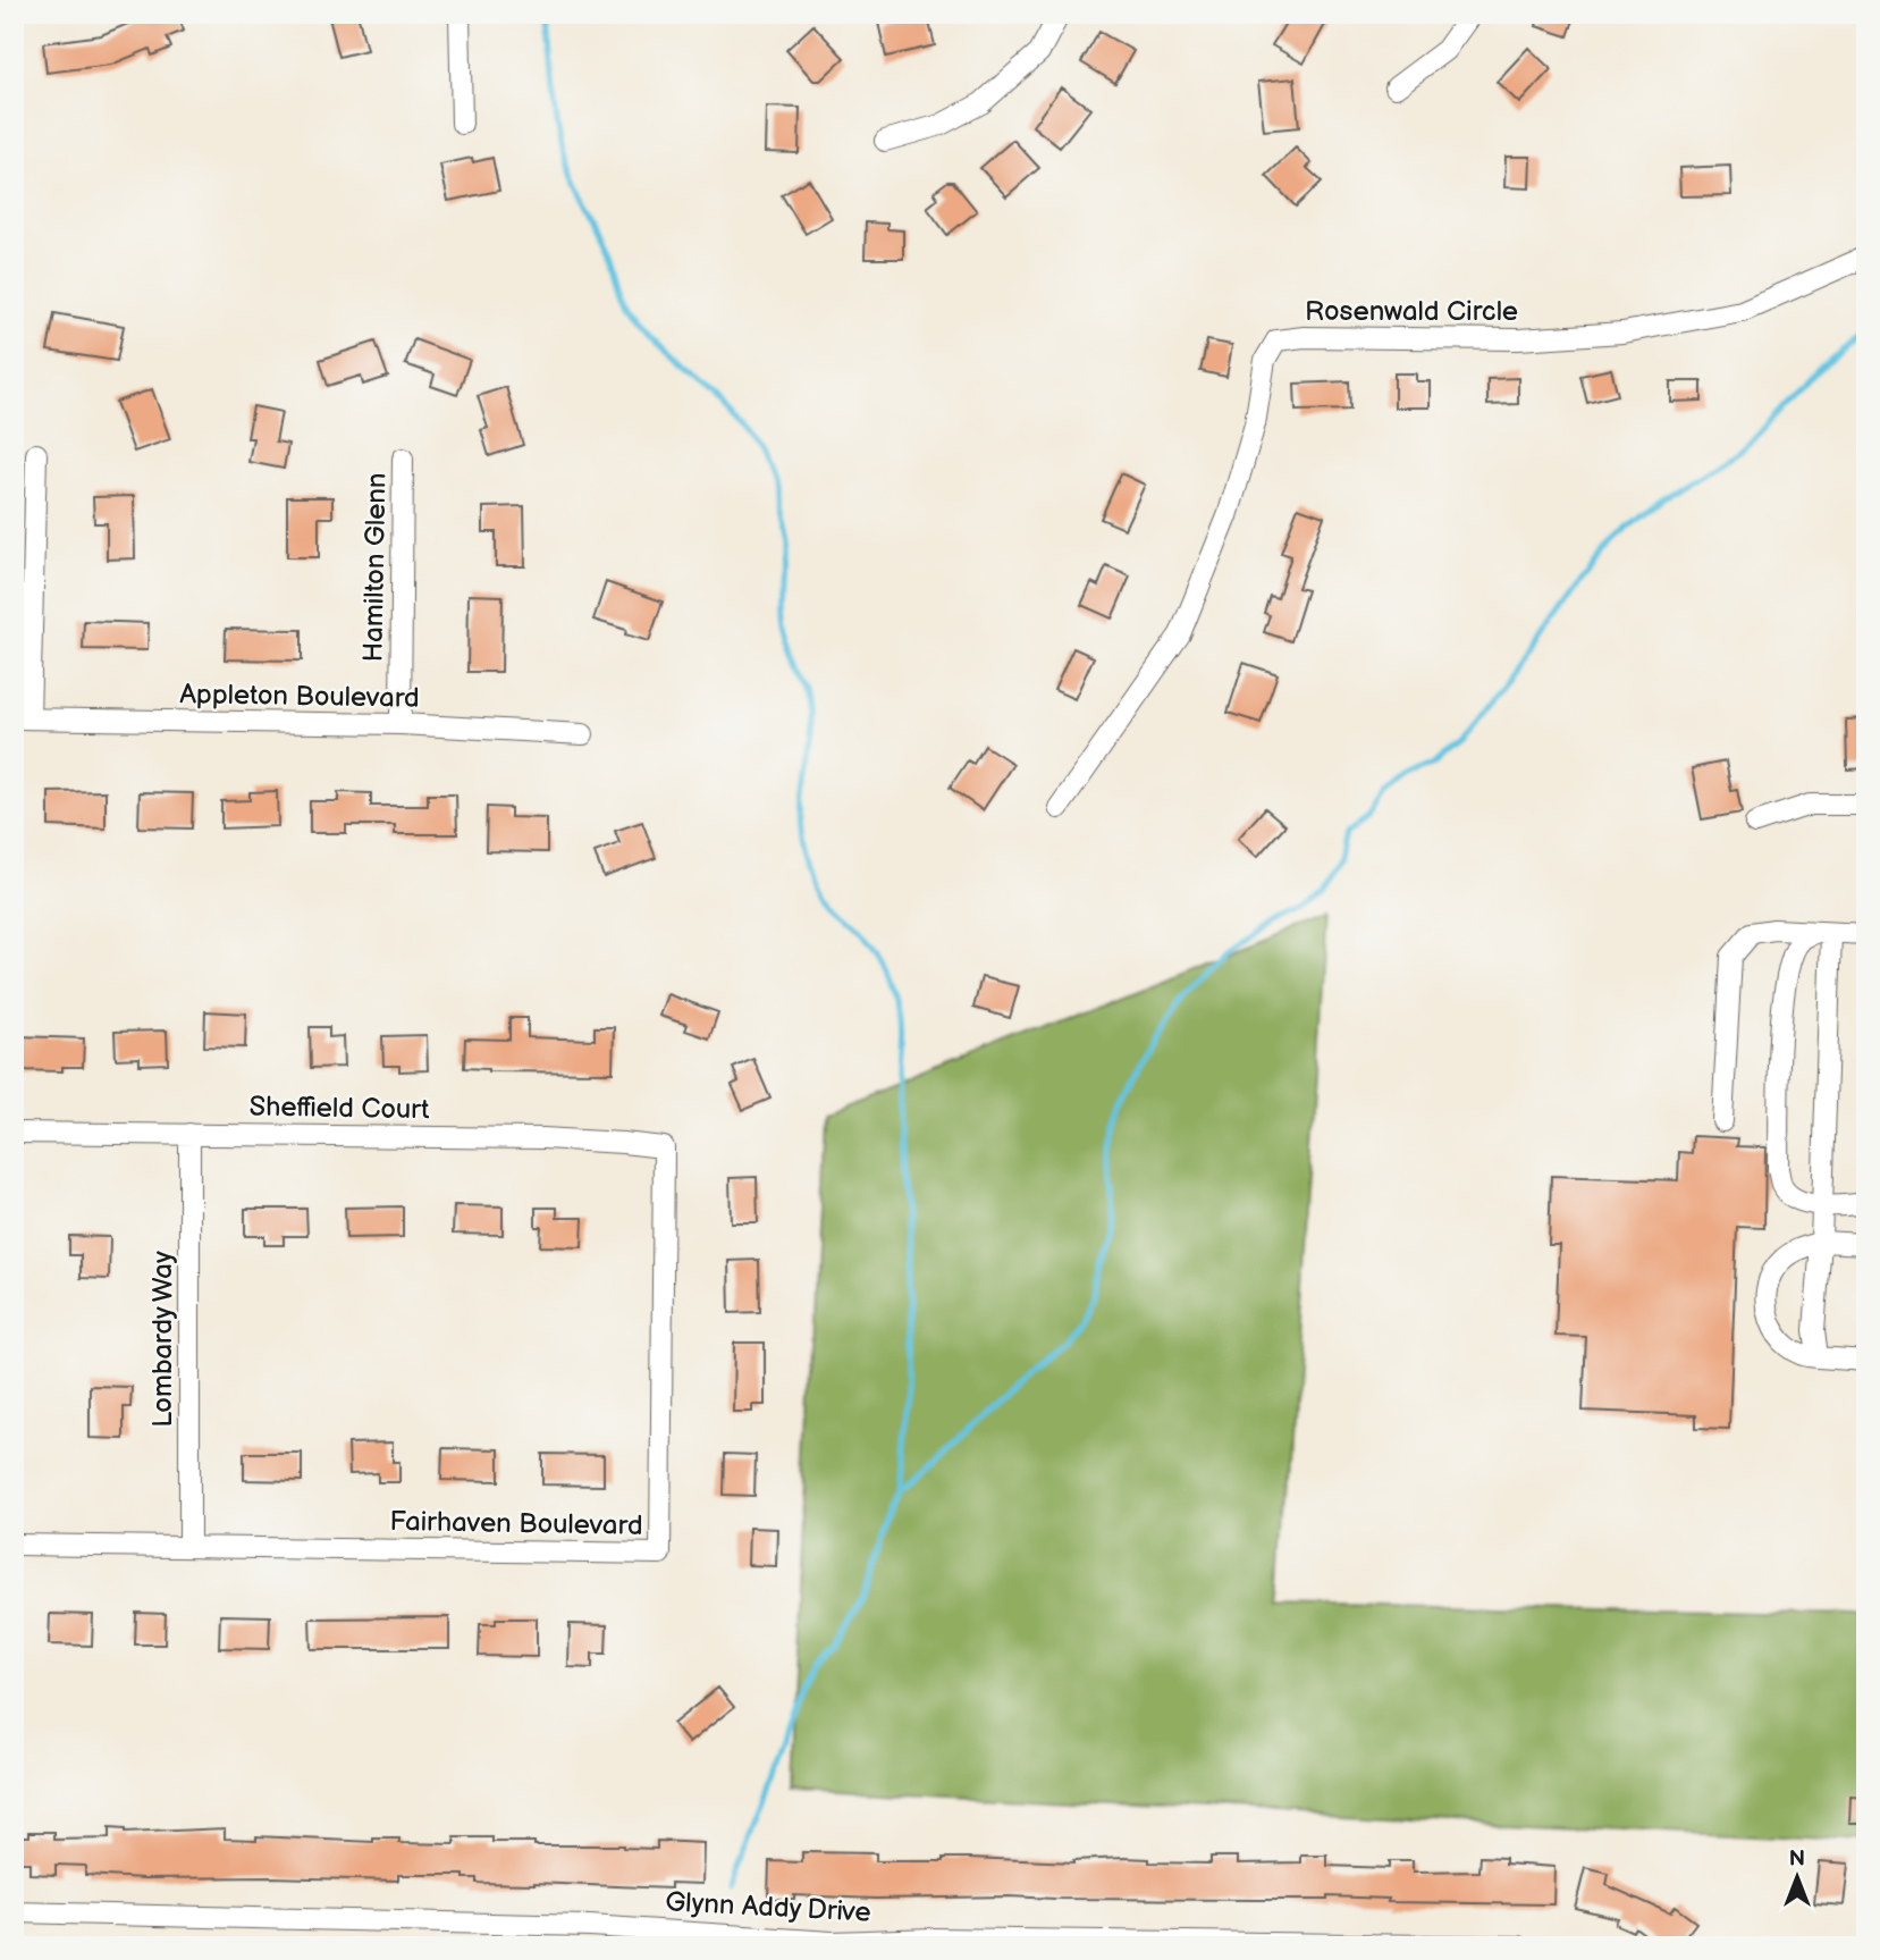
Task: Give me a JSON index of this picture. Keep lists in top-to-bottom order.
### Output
{
  "streets": {
    "street": [
      "Rosenwald Circle",
      "Hamilton Glenn",
      "Appleton Boulevard",
      "Sheffield Court",
      "Lombardy Way",
      "Fairhaven Boulevard",
      "Glynn Addy Drive"
    ]
  },
  "crossings": [
    ["Hamilton Glenn", "Appleton Boulevard"],
    ["Sheffield Court", "Lombardy Way"],
    ["Sheffield Court", "Fairhaven Boulevard"],
    ["Lombardy Way", "Fairhaven Boulevard"]
  ],
  "north": "top"
}
